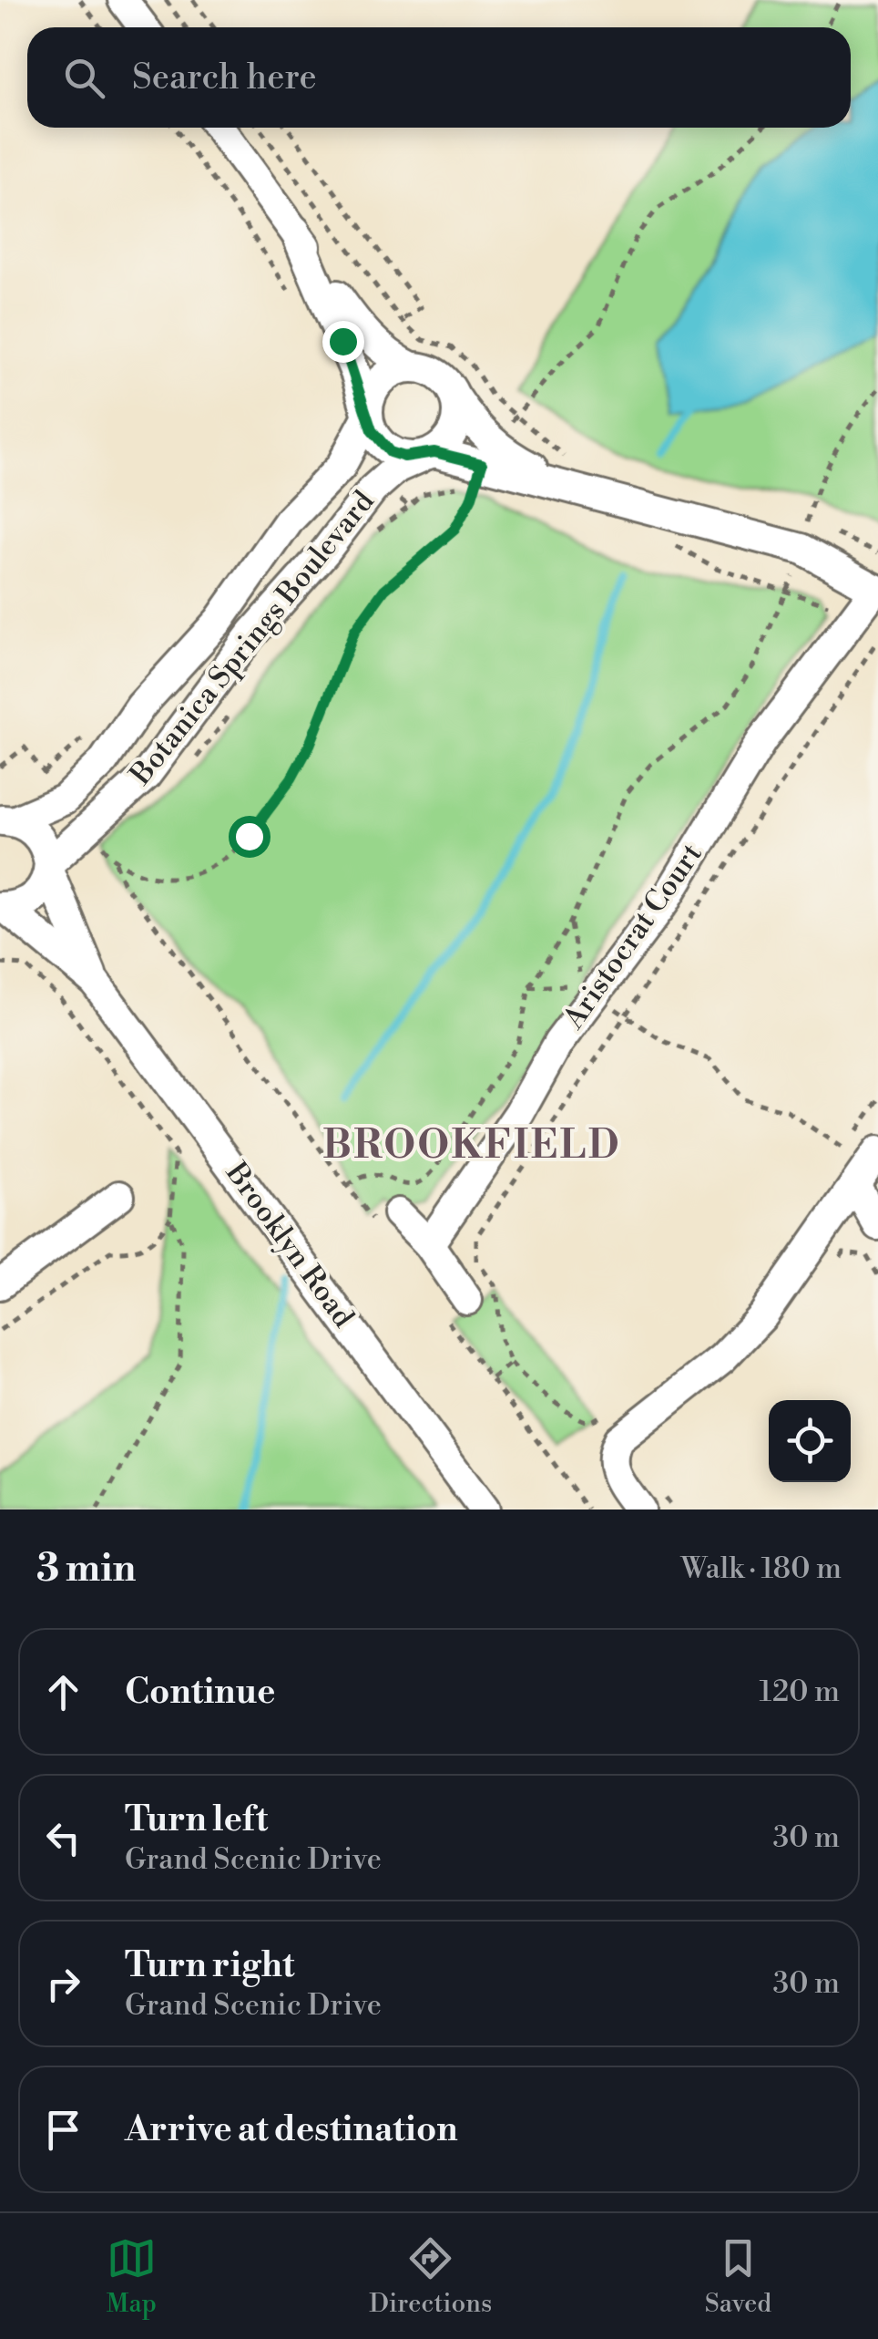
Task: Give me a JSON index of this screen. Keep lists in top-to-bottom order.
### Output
{
  "streets": {
    "street": ["Botanica Springs Boulevard", "Aristocrat Court", "Brooklyn Road"]
  },
  "crossings": [
    ["Botanica Springs Boulevard", "Brooklyn Road"]
  ],
  "districts": ["BROOKFIELD"],
  "page": {
    "search": "Search here",
    "heading": ["3 min", "Walk · 180 m"],
    "list": [
      ["Continue", "120 m"],
      ["Turn left", "Grand Scenic Drive", "30 m"],
      ["Turn right", "Grand Scenic Drive", "30 m"],
      "Arrive at destination"
    ],
    "nav": ["Map", "Directions", "Saved"]
  }
}
